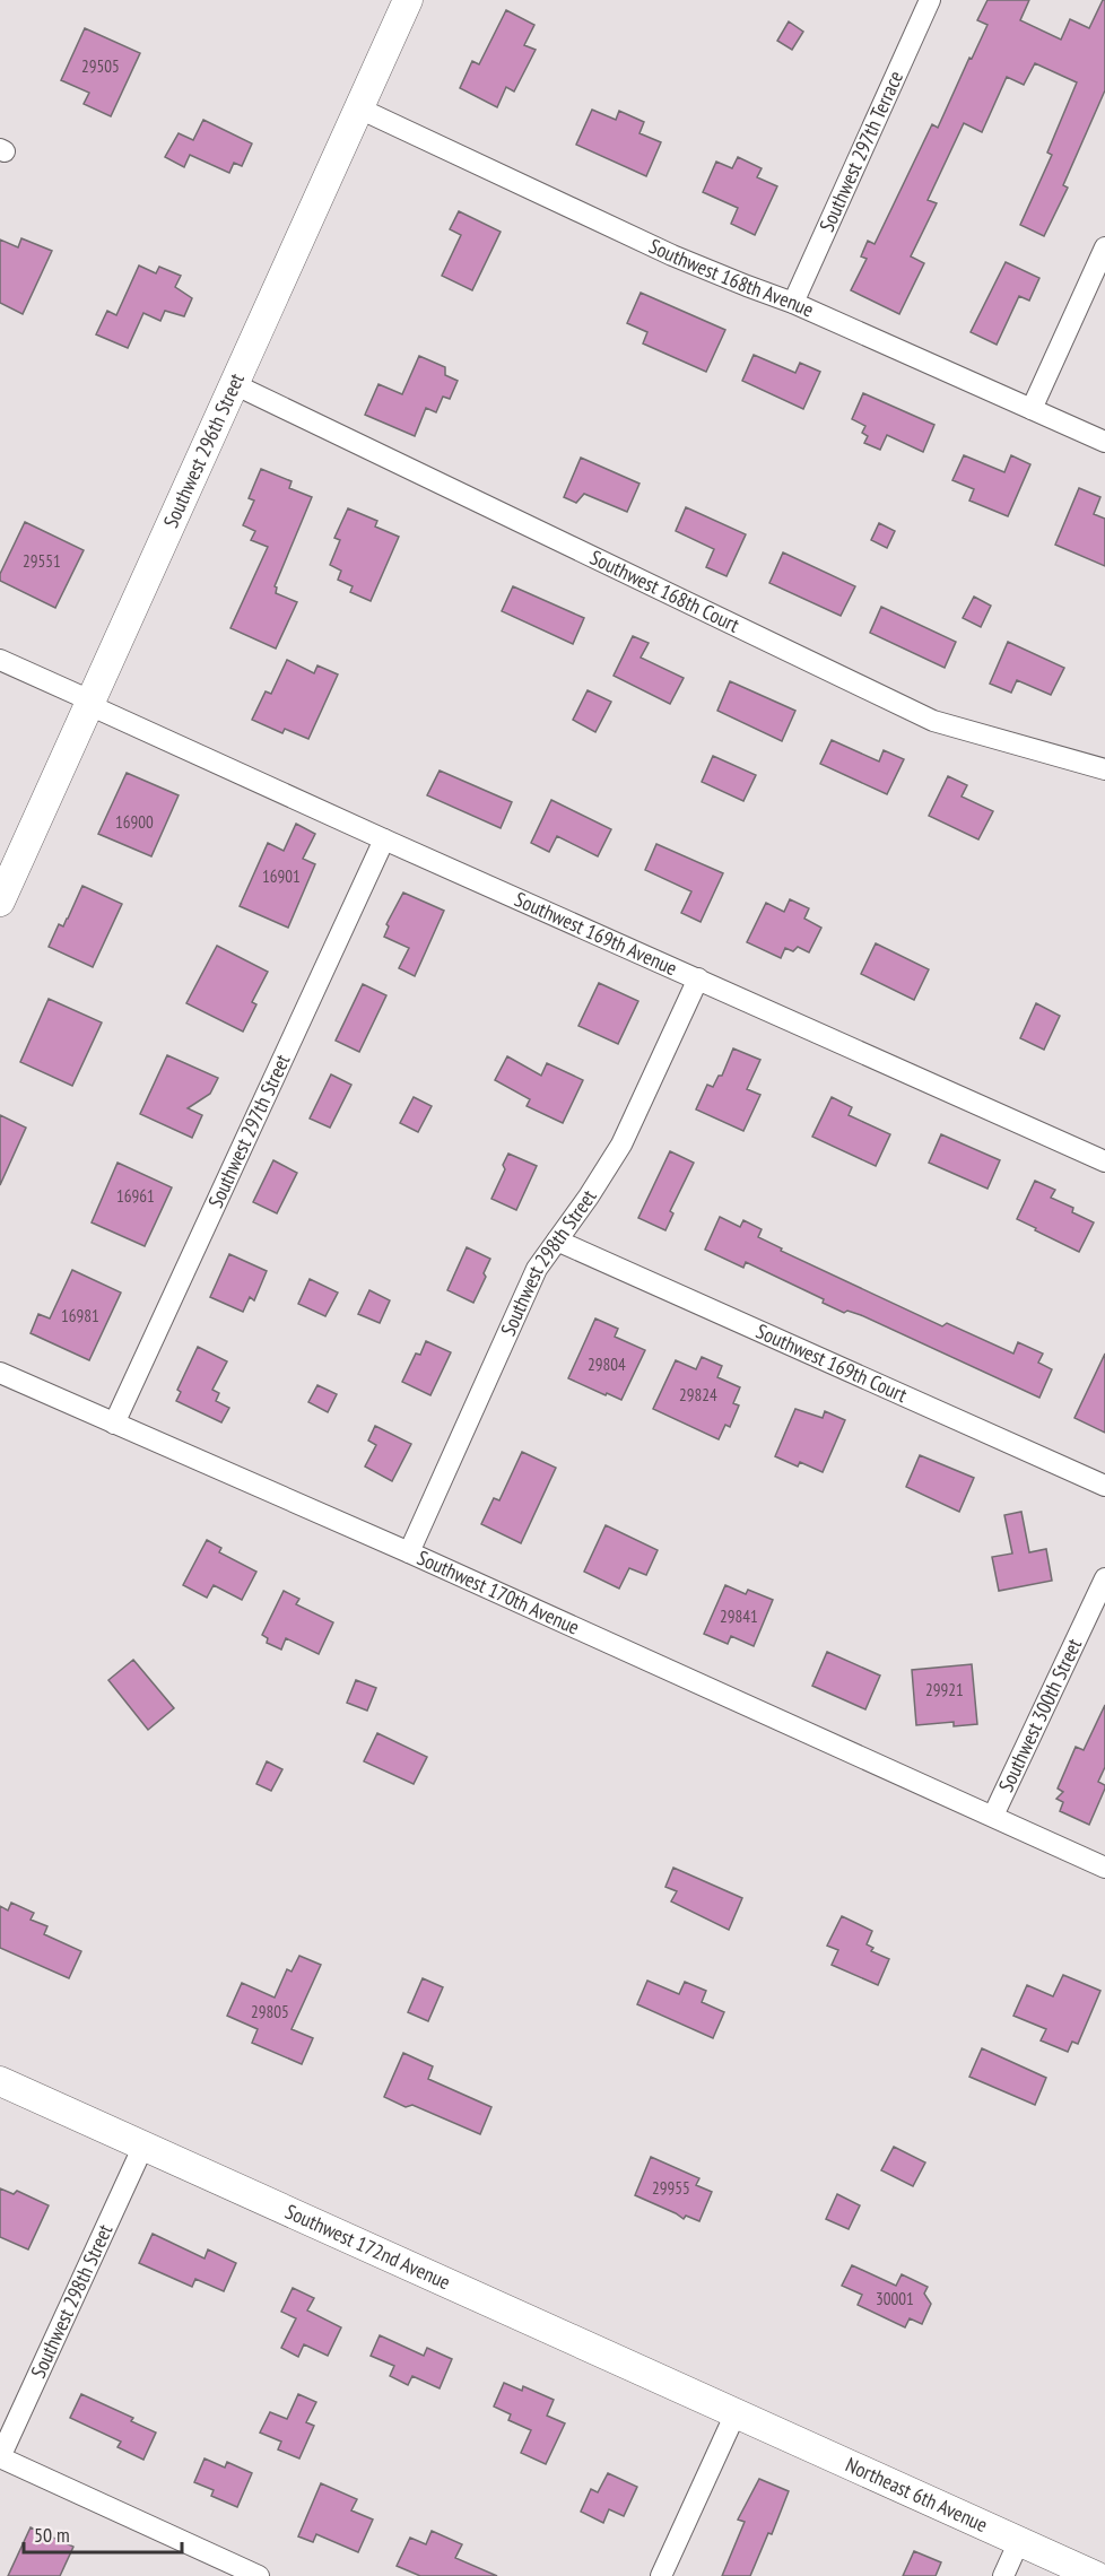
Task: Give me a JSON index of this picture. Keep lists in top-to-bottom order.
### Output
{
  "streets": {
    "street": [
      "Southwest 297th Terrace",
      "Southwest 168th Avenue",
      "Southwest 296th Street",
      "Southwest 168th Court",
      "Southwest 169th Avenue",
      "Southwest 297th Street",
      "Southwest 298th Street",
      "Southwest 169th Court",
      "Southwest 170th Avenue",
      "Southwest 300th Street",
      "Southwest 172nd Avenue",
      "Northeast 6th Avenue"
    ]
  },
  "crossings": [
    ["Southwest 297th Terrace", "Southwest 168th Avenue"],
    ["Southwest 168th Avenue", "Southwest 296th Street"],
    ["Southwest 296th Street", "Southwest 168th Court"],
    ["Southwest 296th Street", "Southwest 169th Avenue"],
    ["Southwest 169th Avenue", "Southwest 297th Street"],
    ["Southwest 169th Avenue", "Southwest 298th Street"],
    ["Southwest 297th Street", "Southwest 170th Avenue"],
    ["Southwest 298th Street", "Southwest 169th Court"],
    ["Southwest 298th Street", "Southwest 170th Avenue"],
    ["Southwest 298th Street", "Southwest 172nd Avenue"],
    ["Southwest 170th Avenue", "Southwest 300th Street"],
    ["Southwest 172nd Avenue", "Northeast 6th Avenue"]
  ],
  "house_numbers": [
    "29505",
    "29551",
    "16900",
    "16901",
    "16961",
    "16981",
    "29804",
    "29824",
    "29841",
    "29921",
    "29805",
    "29955",
    "30001"
  ],
  "scale_bar": "50 m"
}
